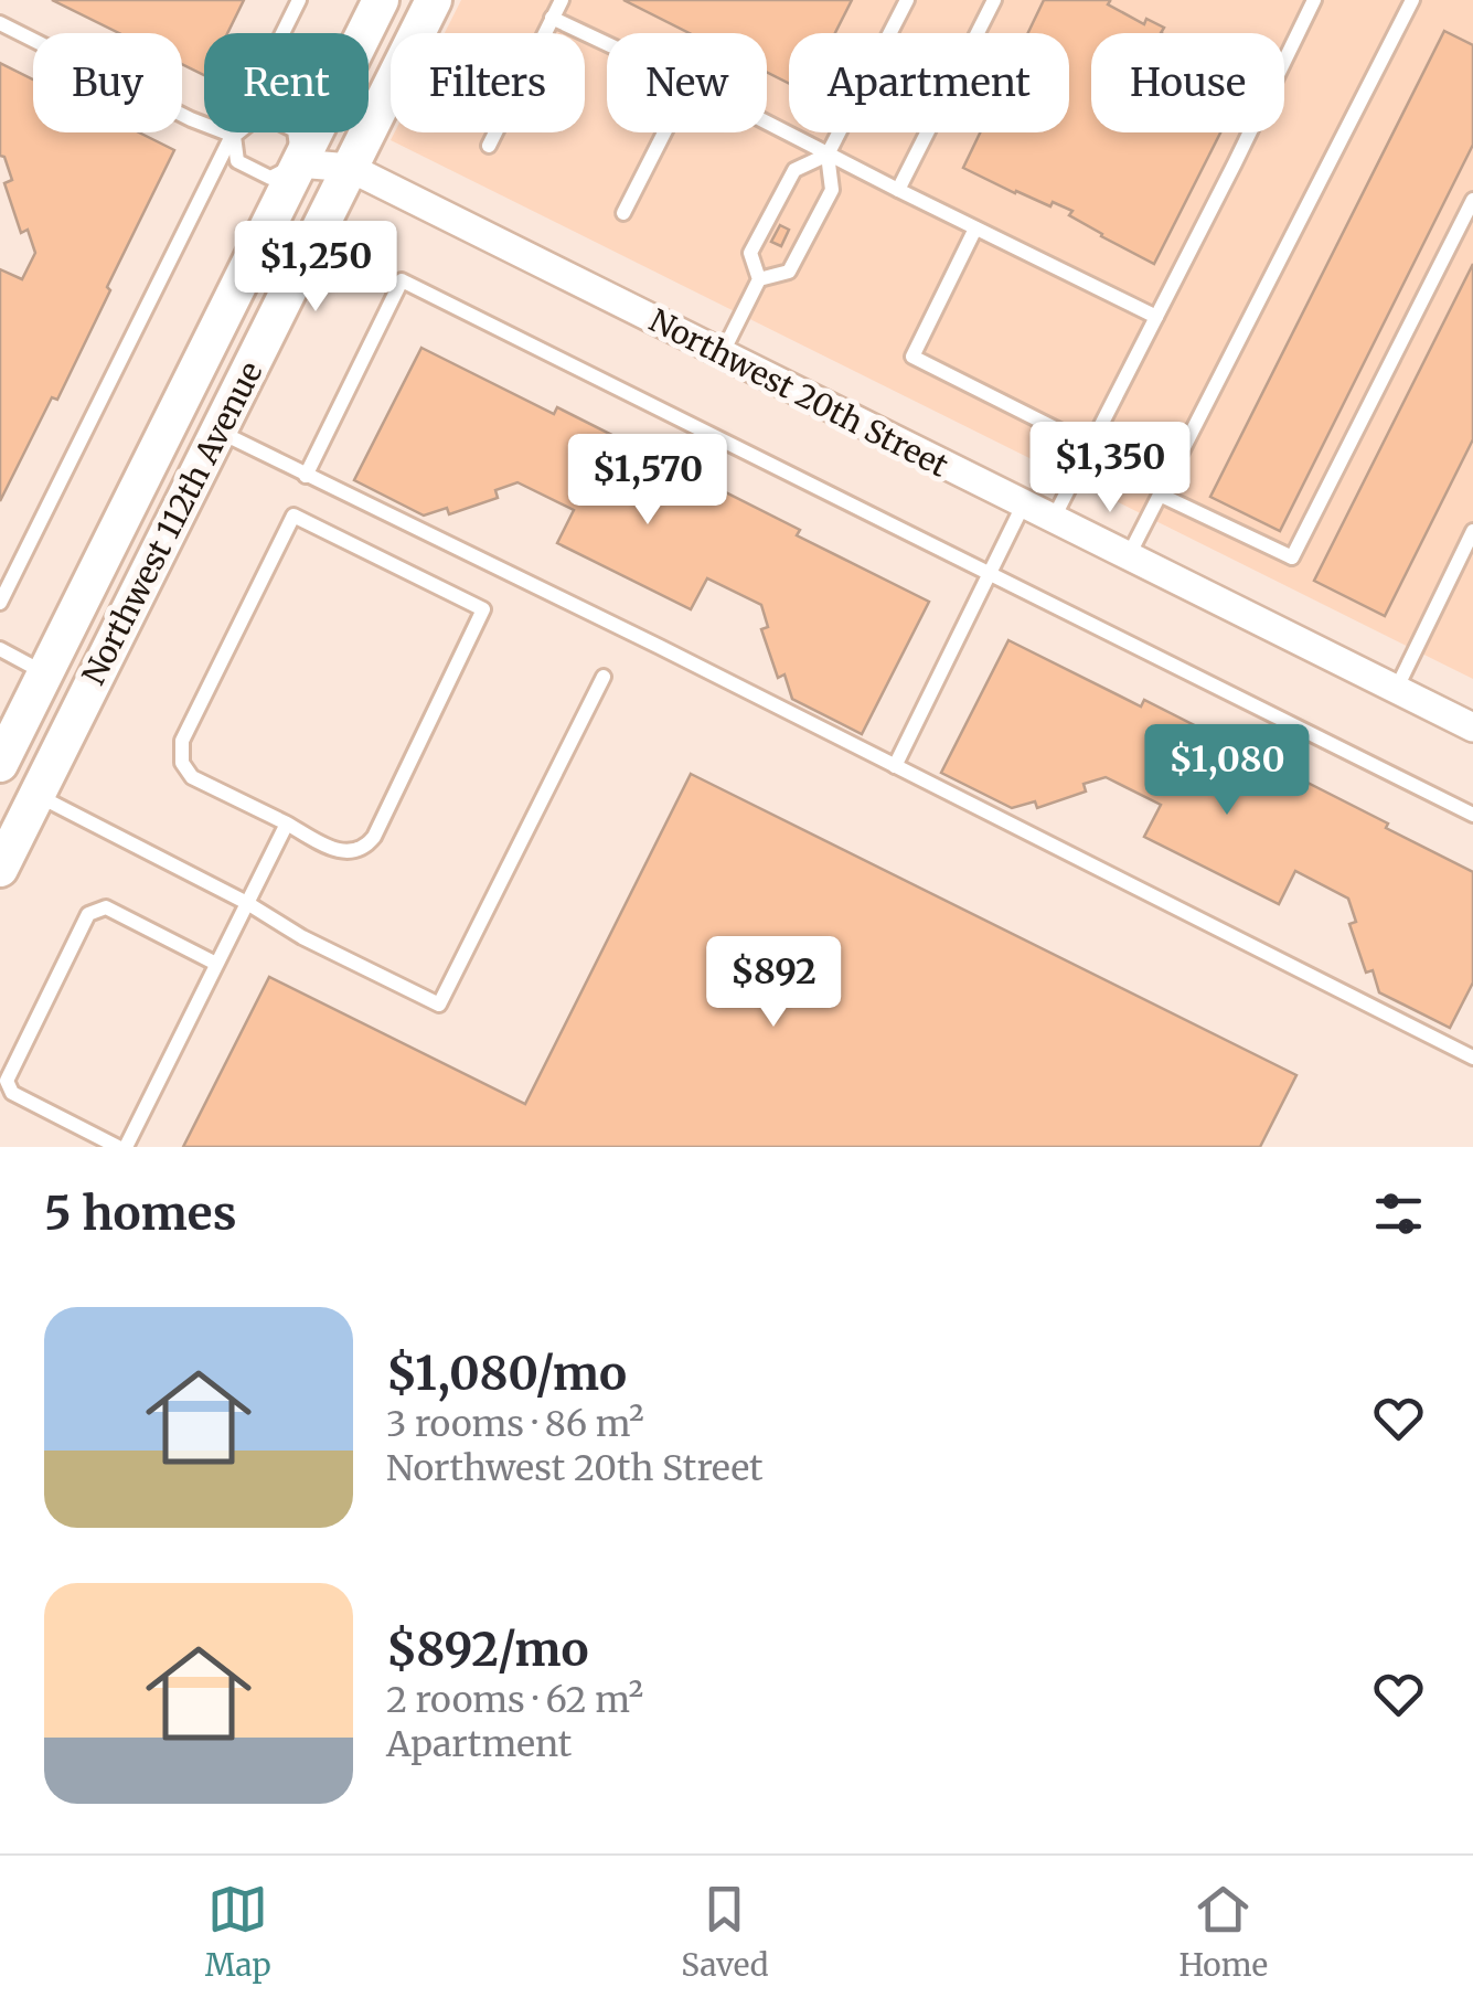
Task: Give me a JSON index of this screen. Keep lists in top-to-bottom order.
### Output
{
  "streets": {
    "street": ["Northwest 20th Street", "Northwest 112th Avenue"]
  },
  "crossings": [
    ["Northwest 20th Street", "Northwest 112th Avenue"]
  ],
  "page": {
    "chip": [
      "Buy",
      "Rent",
      "Filters",
      "New",
      "Apartment",
      "House"
    ],
    "price": [
      "$1,250",
      "$1,350",
      "$1,570",
      "$1,080",
      "$892"
    ],
    "heading": "5 homes",
    "list": [
      {
        "name": "$1,080/mo",
        "note": "3 rooms · 86 m² · Northwest 20th Street"
      },
      {
        "name": "$892/mo",
        "note": "2 rooms · 62 m² · Apartment"
      }
    ],
    "tabs": ["Map", "Saved", "Home"]
  }
}
